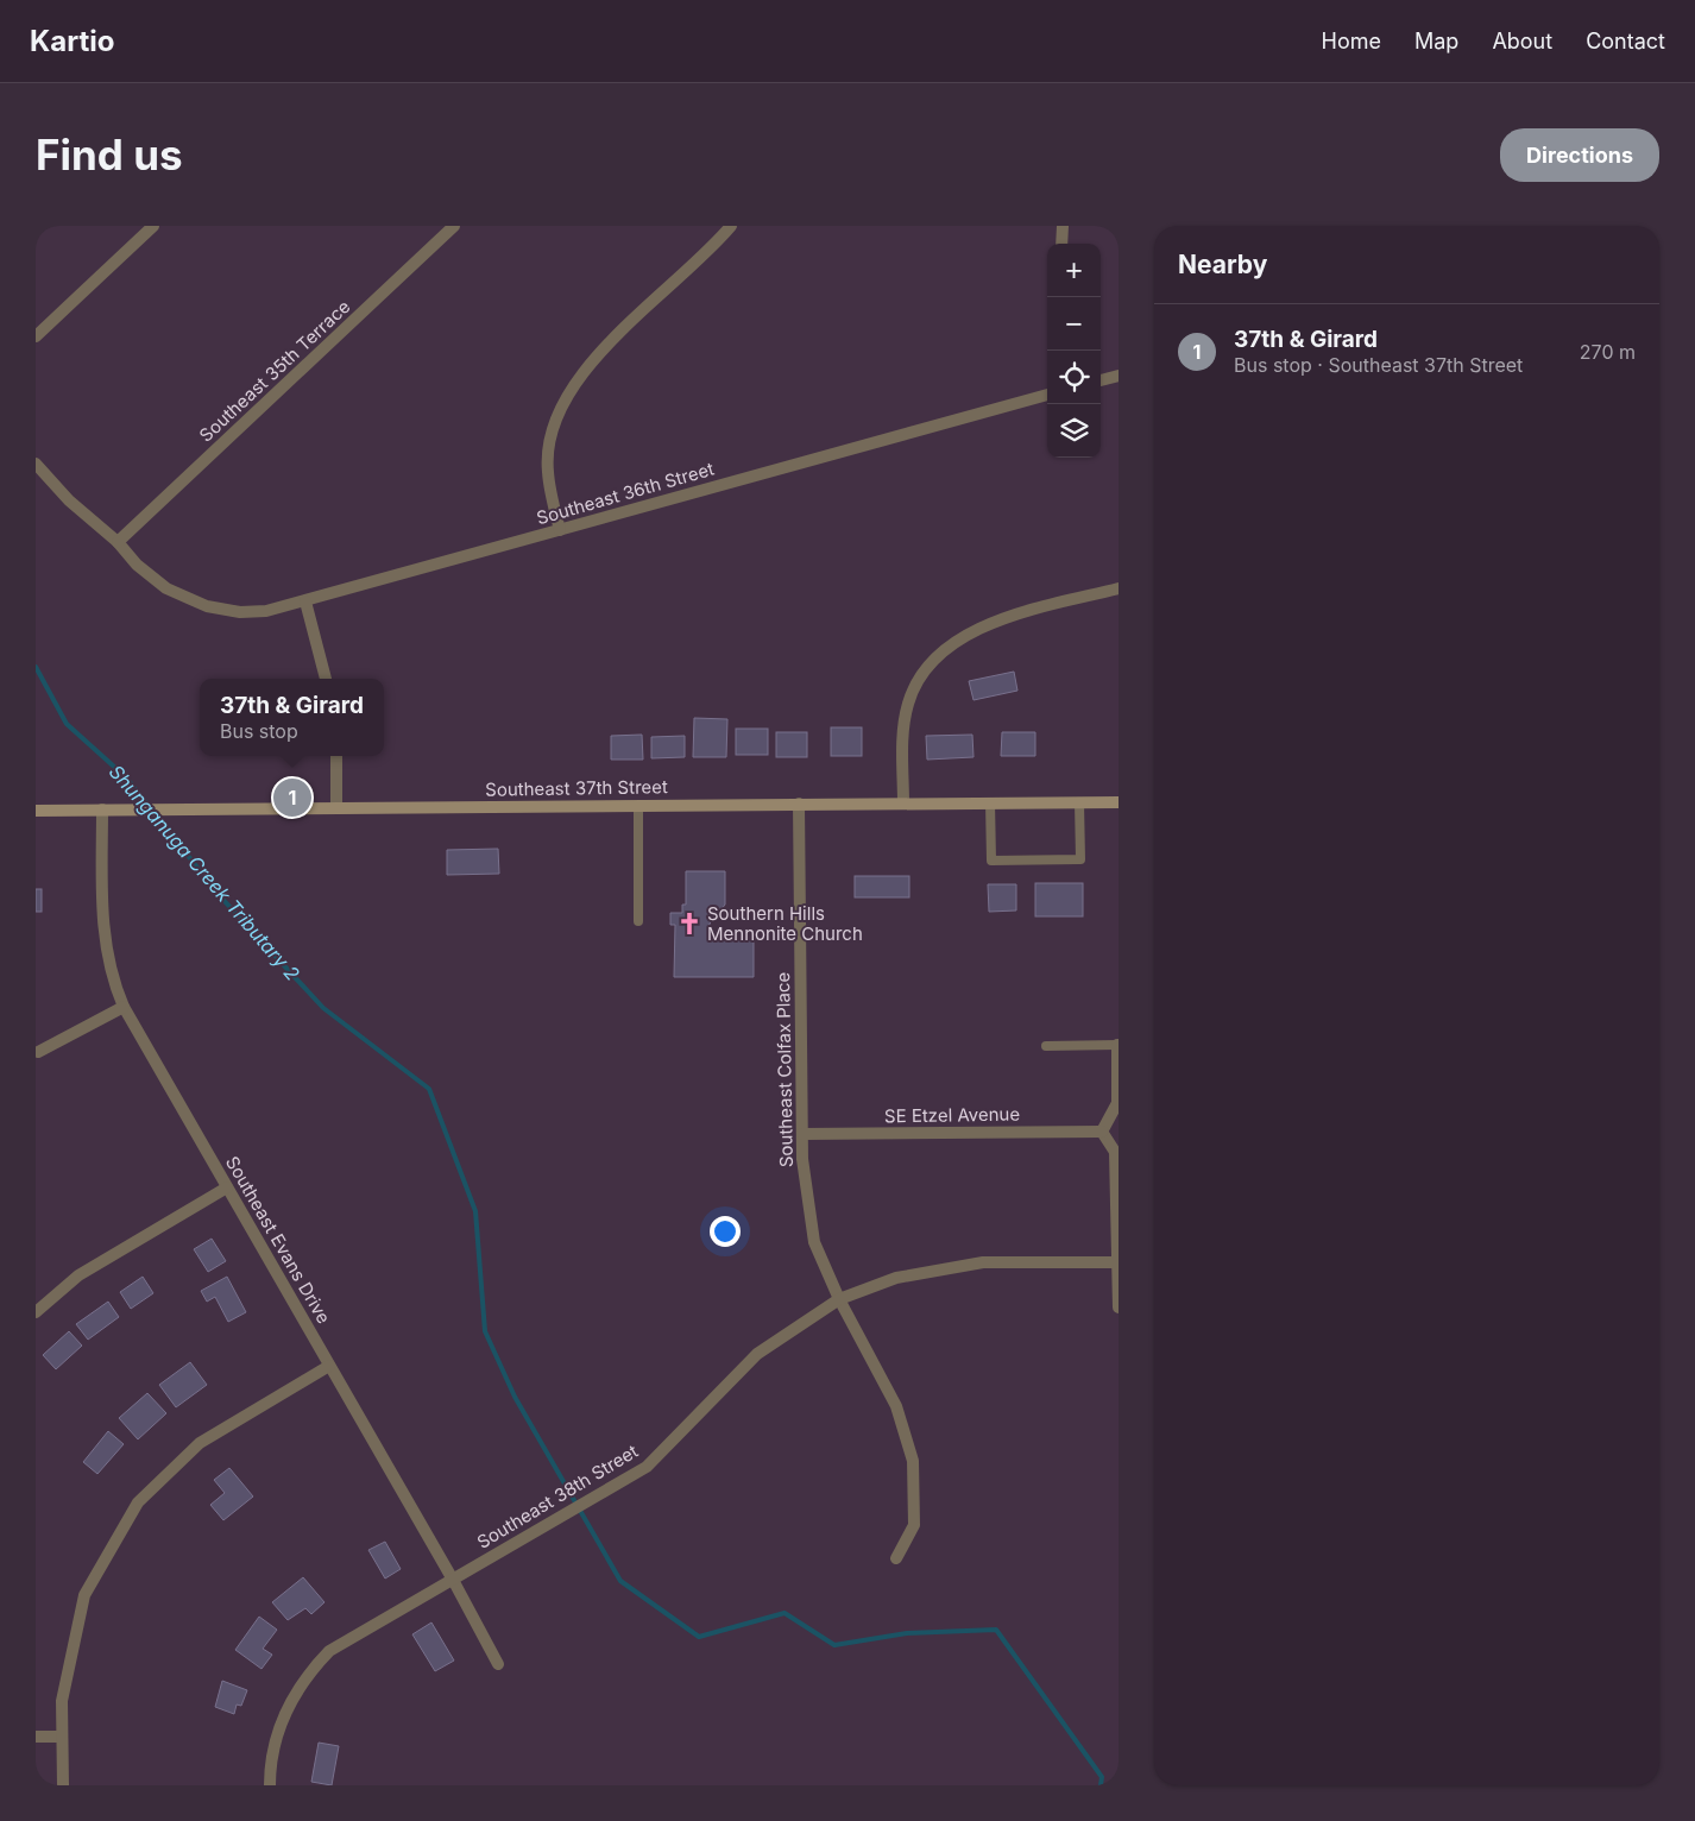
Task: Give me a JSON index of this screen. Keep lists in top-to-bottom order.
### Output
{
  "streets": {
    "main road": ["Southeast 37th Street"],
    "street": [
      "Southeast 35th Terrace",
      "Southeast 36th Street",
      "Southeast Colfax Place",
      "SE Etzel Avenue",
      "Southeast Evans Drive",
      "Southeast 38th Street"
    ]
  },
  "crossings": [
    ["Southeast 35th Terrace", "Southeast 36th Street"],
    ["Southeast 37th Street", "Southeast Colfax Place"],
    ["Southeast 37th Street", "Southeast Evans Drive"],
    ["Southeast Colfax Place", "SE Etzel Avenue"],
    ["Southeast Colfax Place", "Southeast 38th Street"],
    ["Southeast Evans Drive", "Southeast 38th Street"]
  ],
  "water": ["Shunganuga Creek Tributary 2"],
  "places": {
    "church": ["Southern Hills Mennonite Church"]
  },
  "page": {
    "header": "Kartio",
    "nav": [
      "Home",
      "Map",
      "About",
      "Contact"
    ],
    "buttons": "Directions",
    "title": "Find us",
    "heading": "Nearby",
    "map_buttons": ["+", "−"],
    "list": [
      {
        "mark": "1",
        "name": "37th & Girard",
        "note": "Bus stop · Southeast 37th Street",
        "value": "270 m"
      }
    ],
    "popup": ["37th & Girard", "Bus stop"],
    "pins": "1"
  }
}
